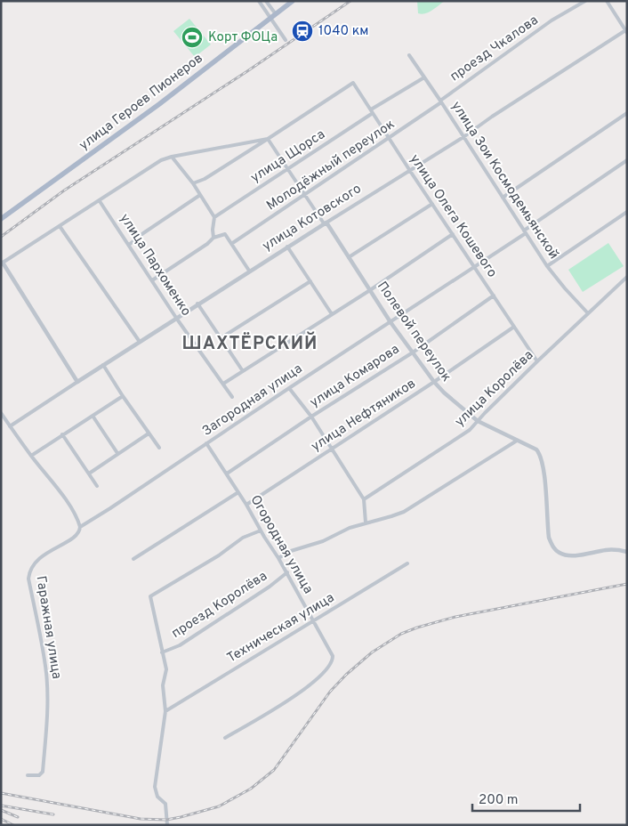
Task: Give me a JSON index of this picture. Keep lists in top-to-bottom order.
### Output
{
  "streets": {
    "main road": ["улица Героев Пионеров"],
    "street": [
      "проезд Чкалова",
      "улица Щорса",
      "Молодёжный переулок",
      "улица Зои Космодемьянской",
      "улица Олега Кошевого",
      "улица Котовского",
      "улица Пархоменко",
      "Полевой переулок",
      "улица Комарова",
      "улица Королёва",
      "Загородная улица",
      "улица Нефтяников",
      "Огородная улица",
      "проезд Королёва",
      "Гаражная улица",
      "Техническая улица"
    ]
  },
  "crossings": [
    ["проезд Чкалова", "Молодёжный переулок"],
    ["проезд Чкалова", "улица Зои Космодемьянской"],
    ["улица Щорса", "улица Зои Космодемьянской"],
    ["улица Щорса", "улица Олега Кошевого"],
    ["улица Щорса", "Полевой переулок"],
    ["Молодёжный переулок", "улица Зои Космодемьянской"],
    ["Молодёжный переулок", "улица Олега Кошевого"],
    ["Молодёжный переулок", "Полевой переулок"],
    ["улица Зои Космодемьянской", "улица Котовского"],
    ["улица Зои Космодемьянской", "улица Королёва"],
    ["улица Зои Космодемьянской", "Загородная улица"],
    ["улица Олега Кошевого", "улица Котовского"],
    ["улица Олега Кошевого", "Полевой переулок"],
    ["улица Олега Кошевого", "улица Комарова"],
    ["улица Олега Кошевого", "улица Королёва"],
    ["улица Олега Кошевого", "Загородная улица"],
    ["улица Олега Кошевого", "улица Нефтяников"],
    ["улица Котовского", "улица Пархоменко"],
    ["улица Котовского", "Полевой переулок"],
    ["Полевой переулок", "улица Комарова"],
    ["Полевой переулок", "улица Королёва"],
    ["Полевой переулок", "Загородная улица"],
    ["Полевой переулок", "улица Нефтяников"],
    ["улица Комарова", "Огородная улица"],
    ["Загородная улица", "Огородная улица"],
    ["Загородная улица", "Гаражная улица"],
    ["улица Нефтяников", "Огородная улица"],
    ["Огородная улица", "проезд Королёва"],
    ["Огородная улица", "Техническая улица"]
  ],
  "districts": ["ШАХТЁРСКИЙ"],
  "places": {
    "station": ["1040 км"],
    "sports": ["Корт ФОЦа"]
  },
  "scale_bar": "200 m"
}
